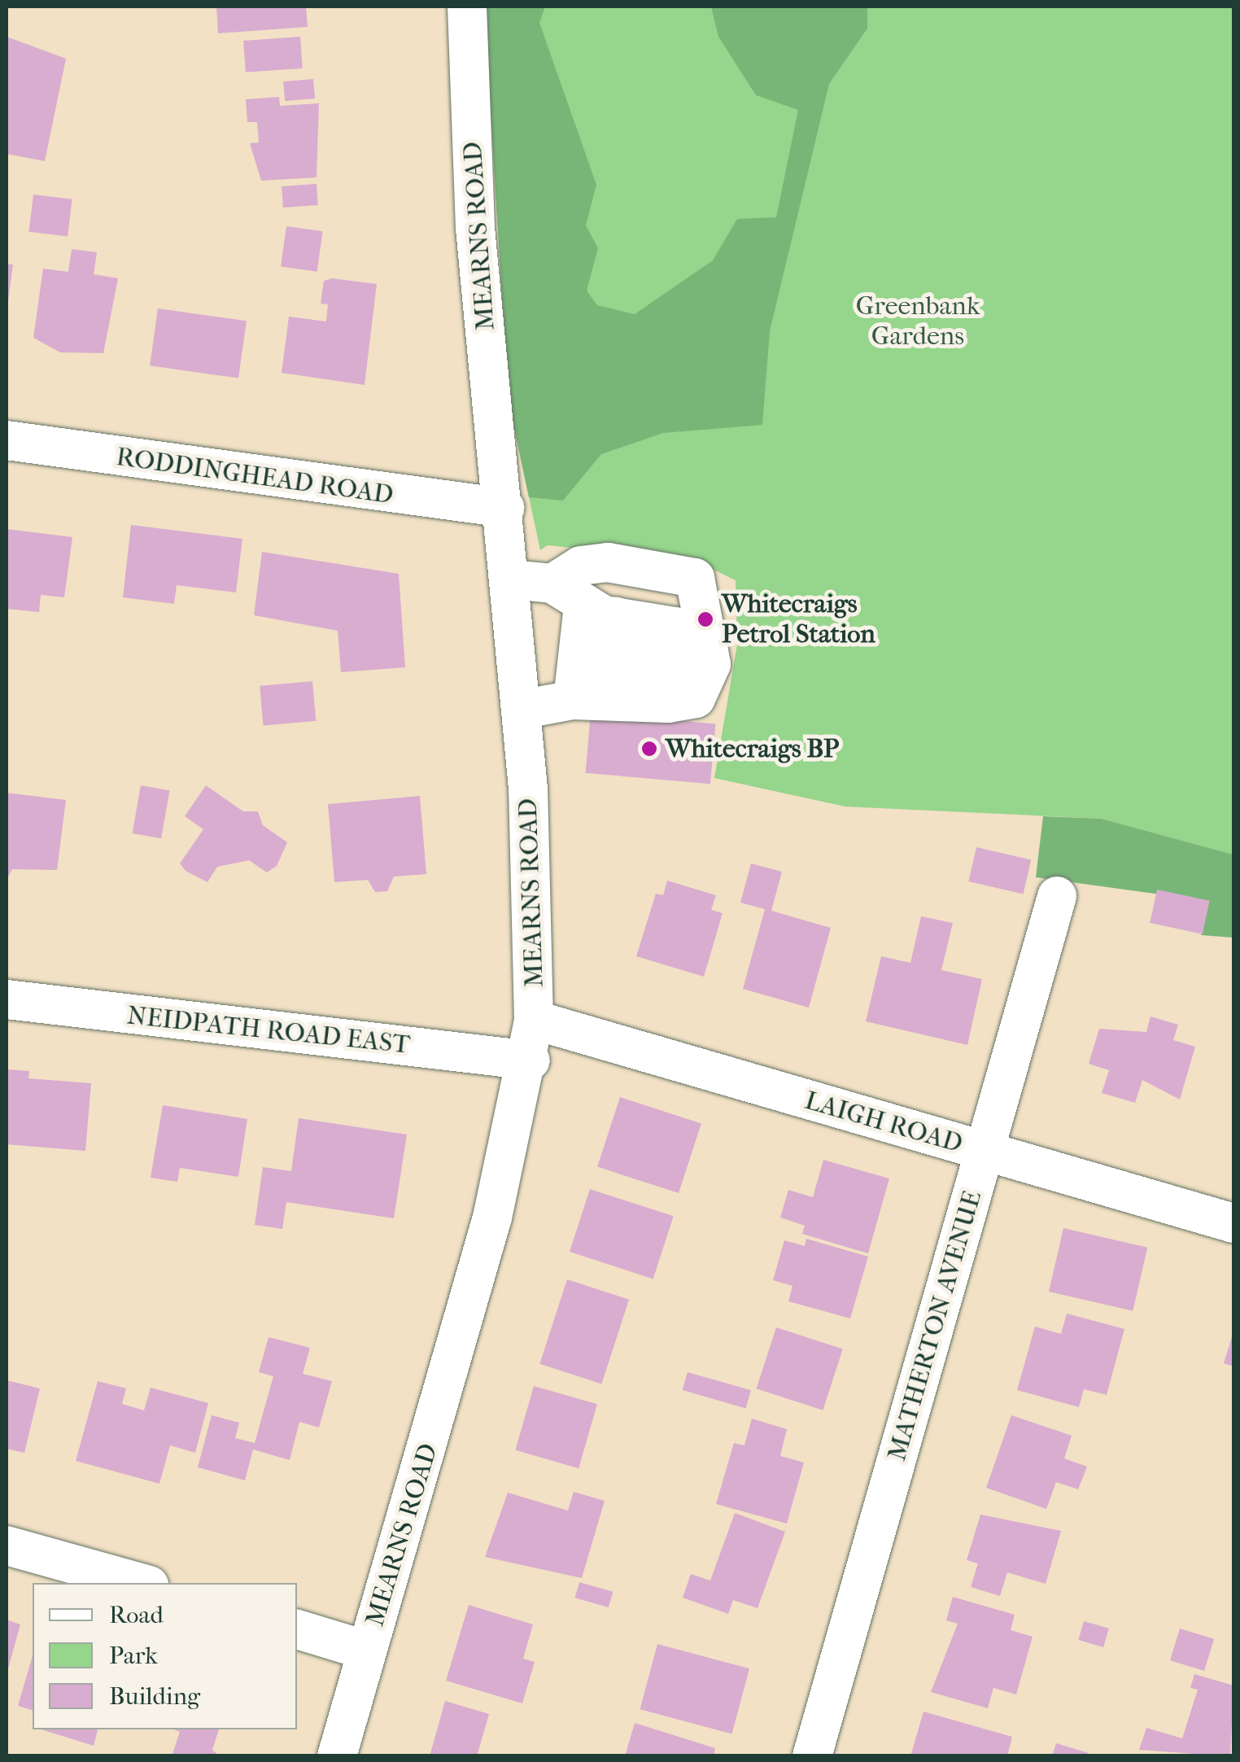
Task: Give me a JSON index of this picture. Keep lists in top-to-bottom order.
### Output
{
  "streets": {
    "street": [
      "MEARNS ROAD",
      "RODDINGHEAD ROAD",
      "NEIDPATH ROAD EAST",
      "LAIGH ROAD",
      "MATHERTON AVENUE"
    ]
  },
  "crossings": [
    ["MEARNS ROAD", "RODDINGHEAD ROAD"],
    ["MEARNS ROAD", "NEIDPATH ROAD EAST"],
    ["MEARNS ROAD", "LAIGH ROAD"],
    ["LAIGH ROAD", "MATHERTON AVENUE"]
  ],
  "parks": ["Greenbank Gardens"],
  "places": ["Whitecraigs Petrol Station", "Whitecraigs BP"],
  "legend": ["Road", "Park", "Building"]
}
